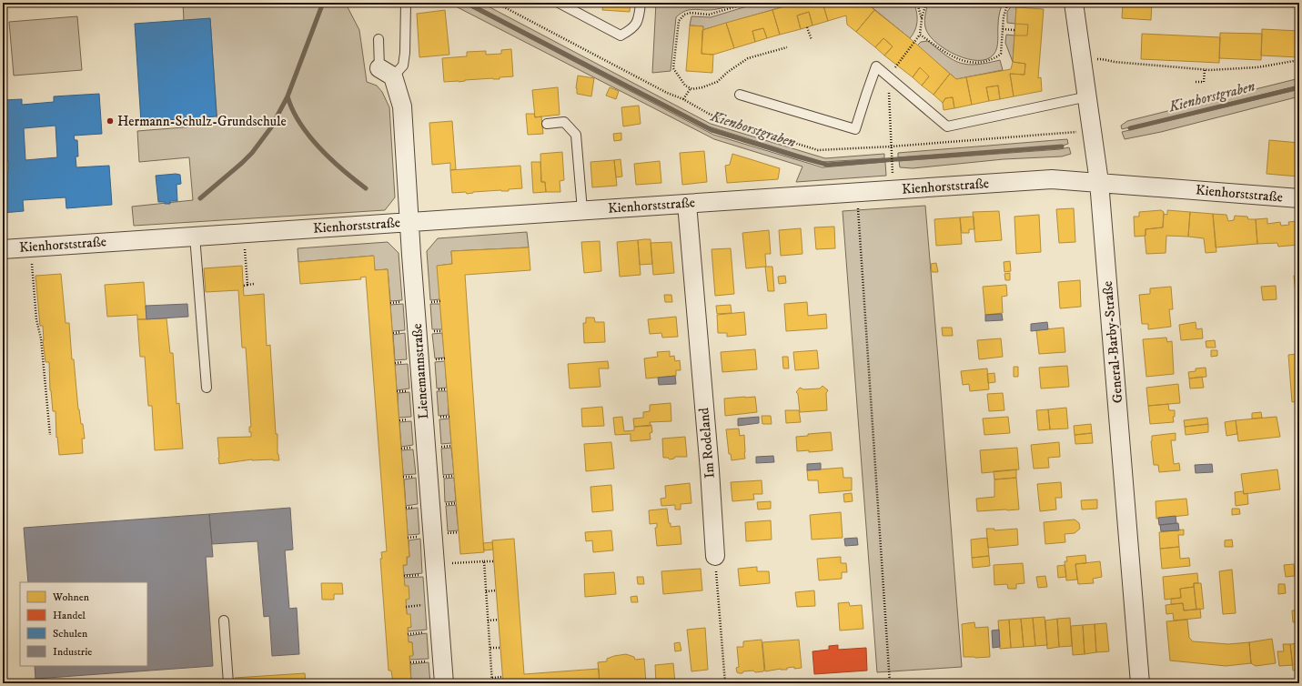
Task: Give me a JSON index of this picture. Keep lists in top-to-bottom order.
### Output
{
  "streets": {
    "street": [
      "Kienhorststraße",
      "General-Barby-Straße",
      "Lienemannstraße",
      "Im Rodeland"
    ]
  },
  "crossings": [
    ["Kienhorststraße", "General-Barby-Straße"],
    ["Kienhorststraße", "Lienemannstraße"],
    ["Kienhorststraße", "Im Rodeland"]
  ],
  "water": ["Kienhorstgraben"],
  "places": ["Hermann-Schulz-Grundschule"],
  "legend": [
    "Wohnen",
    "Handel",
    "Schulen",
    "Industrie"
  ]
}
